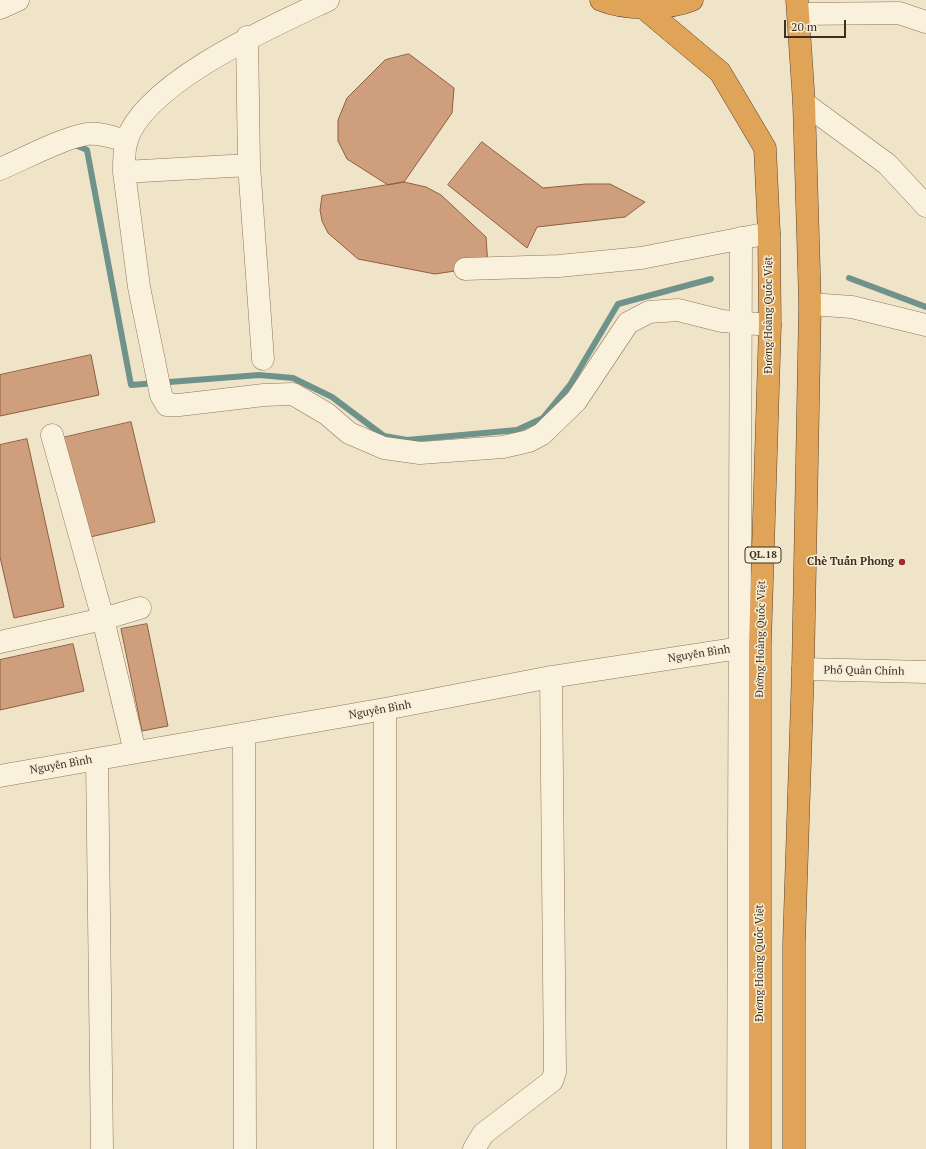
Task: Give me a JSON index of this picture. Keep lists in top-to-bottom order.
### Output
{
  "streets": {
    "highway": ["Đường Hoàng Quốc Việt", "QL.18"],
    "street": ["Nguyễn Bình", "Phố Quân Chính"]
  },
  "crossings": [
    ["Đường Hoàng Quốc Việt", "QL.18"],
    ["Đường Hoàng Quốc Việt", "Nguyễn Bình"]
  ],
  "places": ["Chè Tuấn Phong"],
  "scale_bar": "20 m"
}
